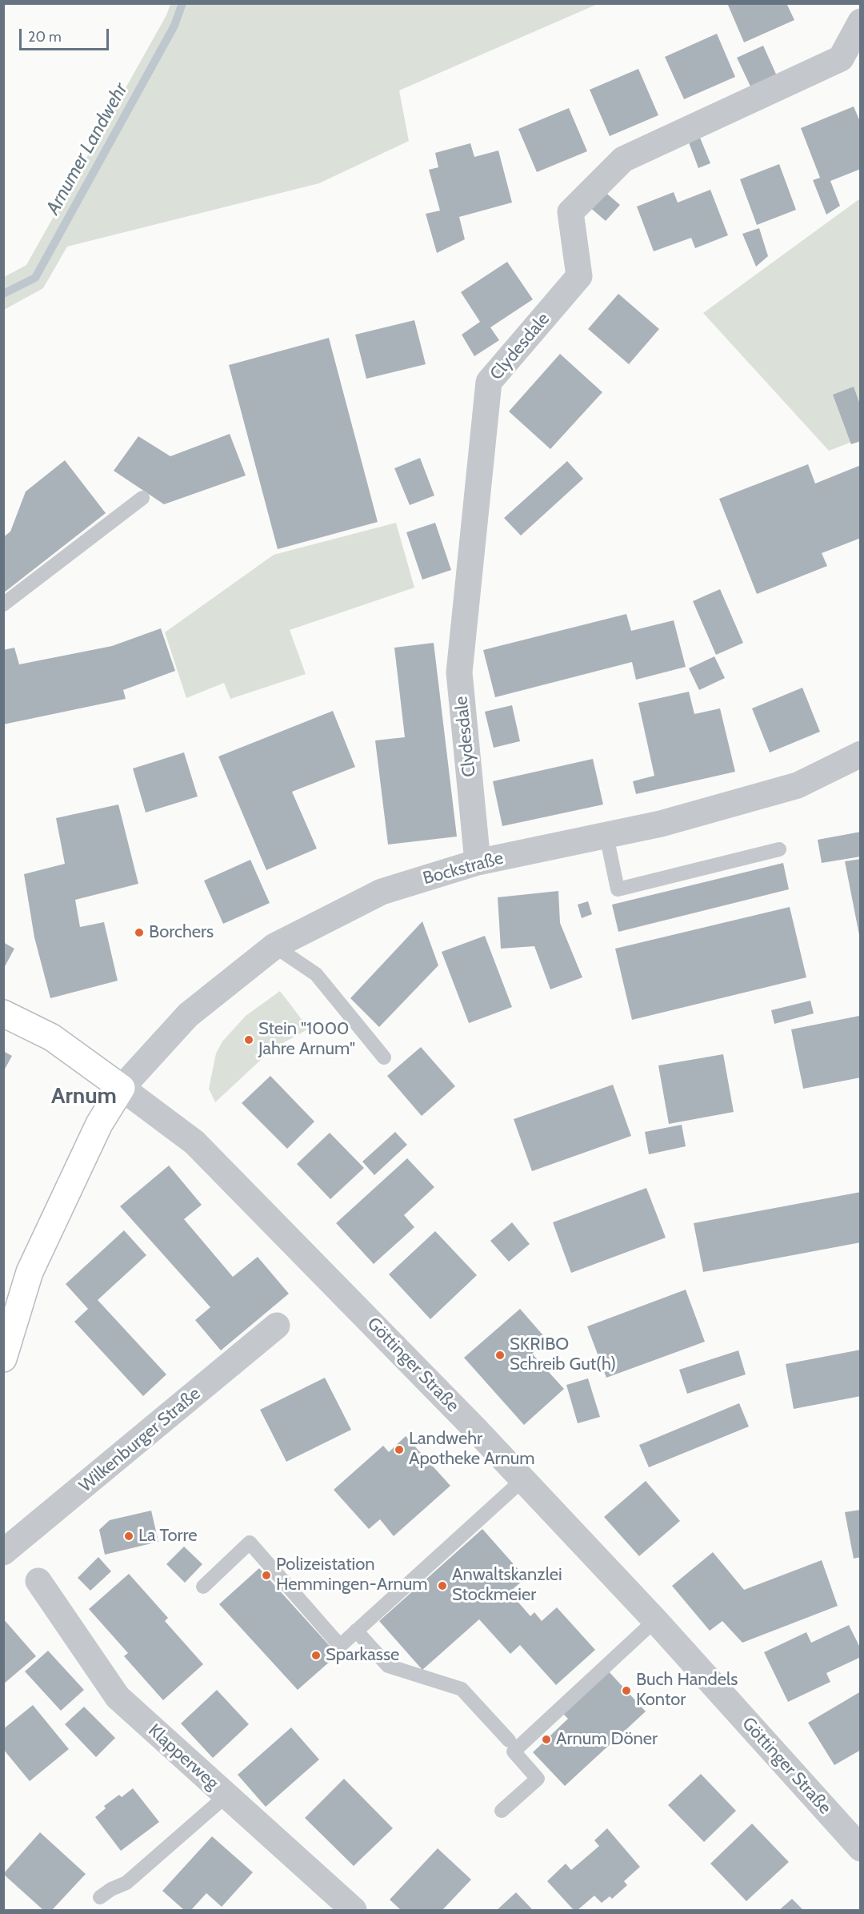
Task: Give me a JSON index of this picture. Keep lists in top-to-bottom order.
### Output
{
  "streets": {
    "main road": ["Göttinger Straße"],
    "street": [
      "Clydesdale",
      "Bockstraße",
      "Wilkenburger Straße",
      "Klapperweg"
    ]
  },
  "crossings": [
    ["Clydesdale", "Bockstraße"],
    ["Bockstraße", "Göttinger Straße"]
  ],
  "districts": ["Arnum"],
  "water": ["Arnumer Landwehr"],
  "places": [
    "Borchers",
    "Stein \"1000 Jahre Arnum\"",
    "SKRIBO Schreib Gut(h)",
    "Landwehr Apotheke Arnum",
    "La Torre",
    "Polizeistation Hemmingen-Arnum",
    "Anwaltskanzlei Stockmeier",
    "Sparkasse",
    "Buch Handels Kontor",
    "Arnum Döner"
  ],
  "scale_bar": "20 m"
}
